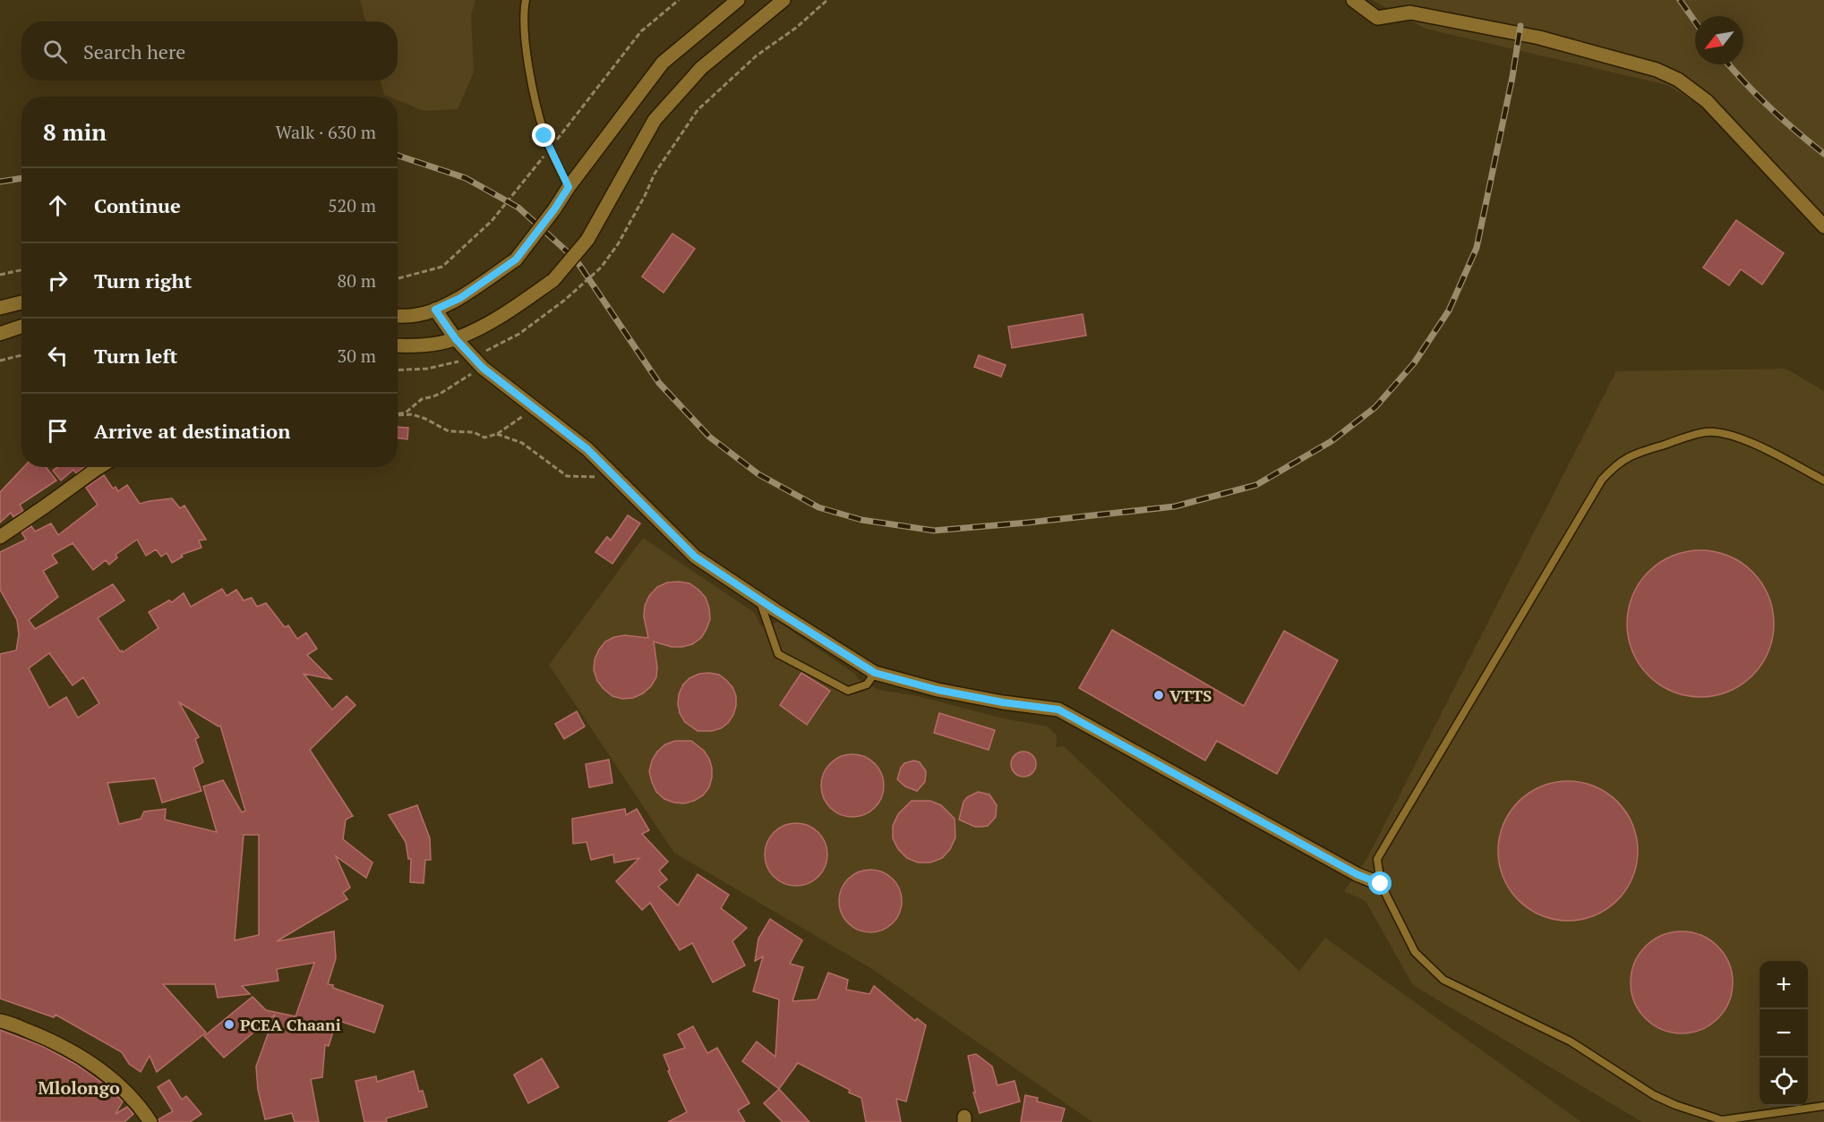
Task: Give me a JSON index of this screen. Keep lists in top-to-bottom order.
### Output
{
  "districts": ["Mlolongo"],
  "places": ["VTTS", "PCEA Chaani"],
  "north": "bottom left",
  "page": {
    "search": "Search here",
    "heading": ["8 min", "Walk · 630 m"],
    "list": [
      ["Continue", "520 m"],
      ["Turn right", "80 m"],
      ["Turn left", "30 m"],
      "Arrive at destination"
    ],
    "map_buttons": ["+", "−"]
  }
}
